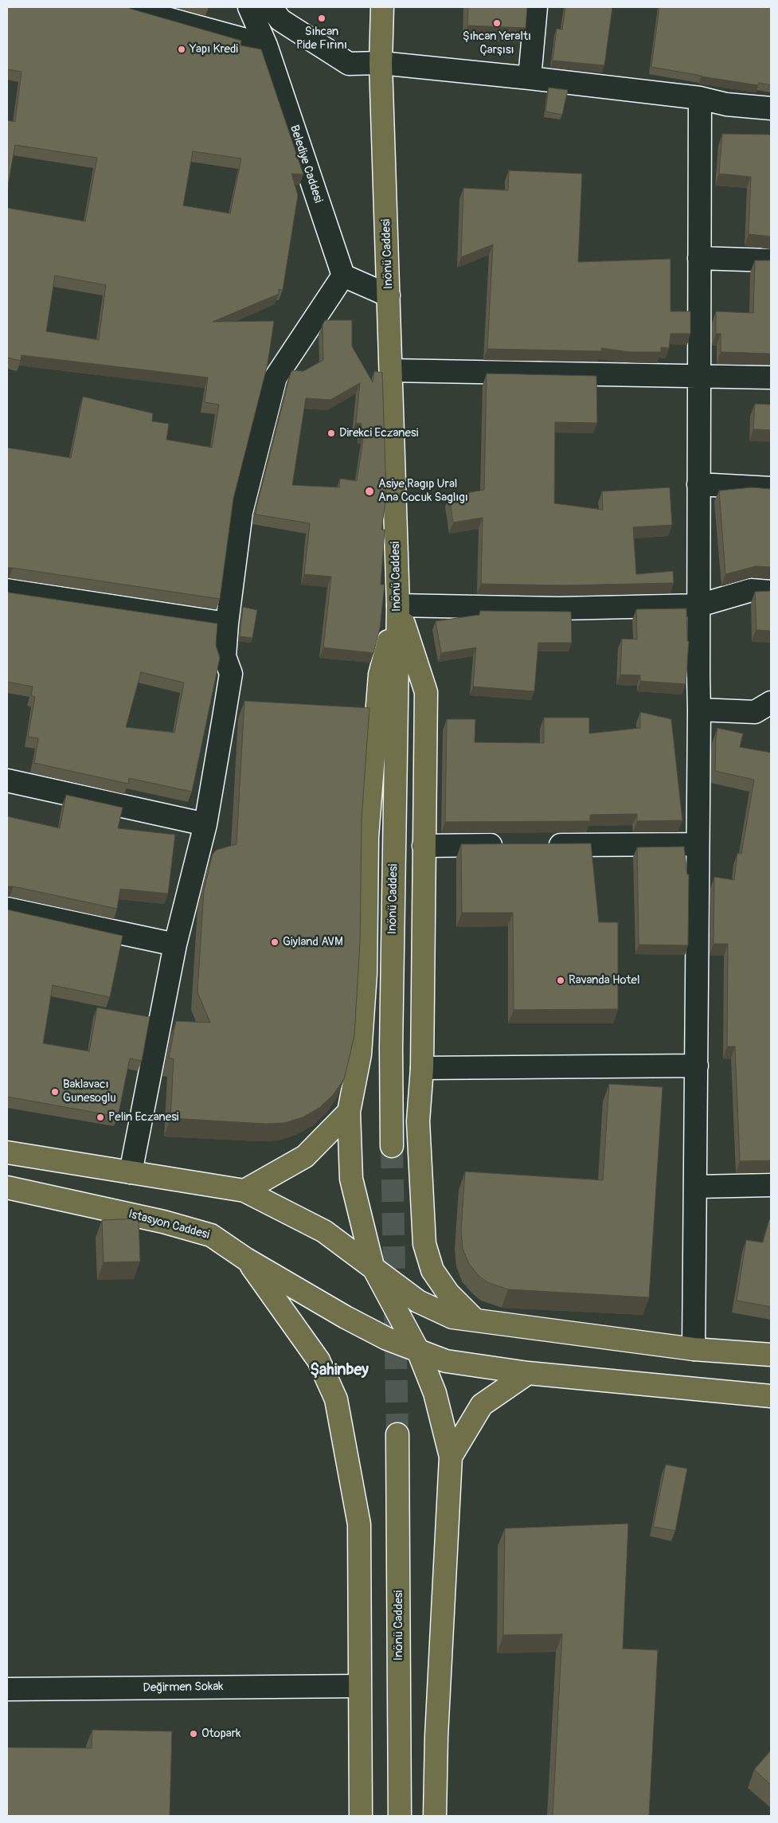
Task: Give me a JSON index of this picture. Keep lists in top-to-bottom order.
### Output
{
  "streets": {
    "main road": ["Inönü Caddesi", "Istasyon Caddesi"],
    "street": ["Belediye Caddesi", "Değirmen Sokak"]
  },
  "districts": ["Şahinbey"],
  "places": [
    "Sıhcan Pide Fırını",
    "Şıhcan Yeraltı Çarşısı",
    "Yapı Kredi",
    "Direkci Eczanesi",
    "Asiye Ragıp Ural Ana Cocuk Saglıgı",
    "Giyland AVM",
    "Ravanda Hotel",
    "Baklavacı Gunesoglu",
    "Pelin Eczanesi",
    "Otopark"
  ]
}
